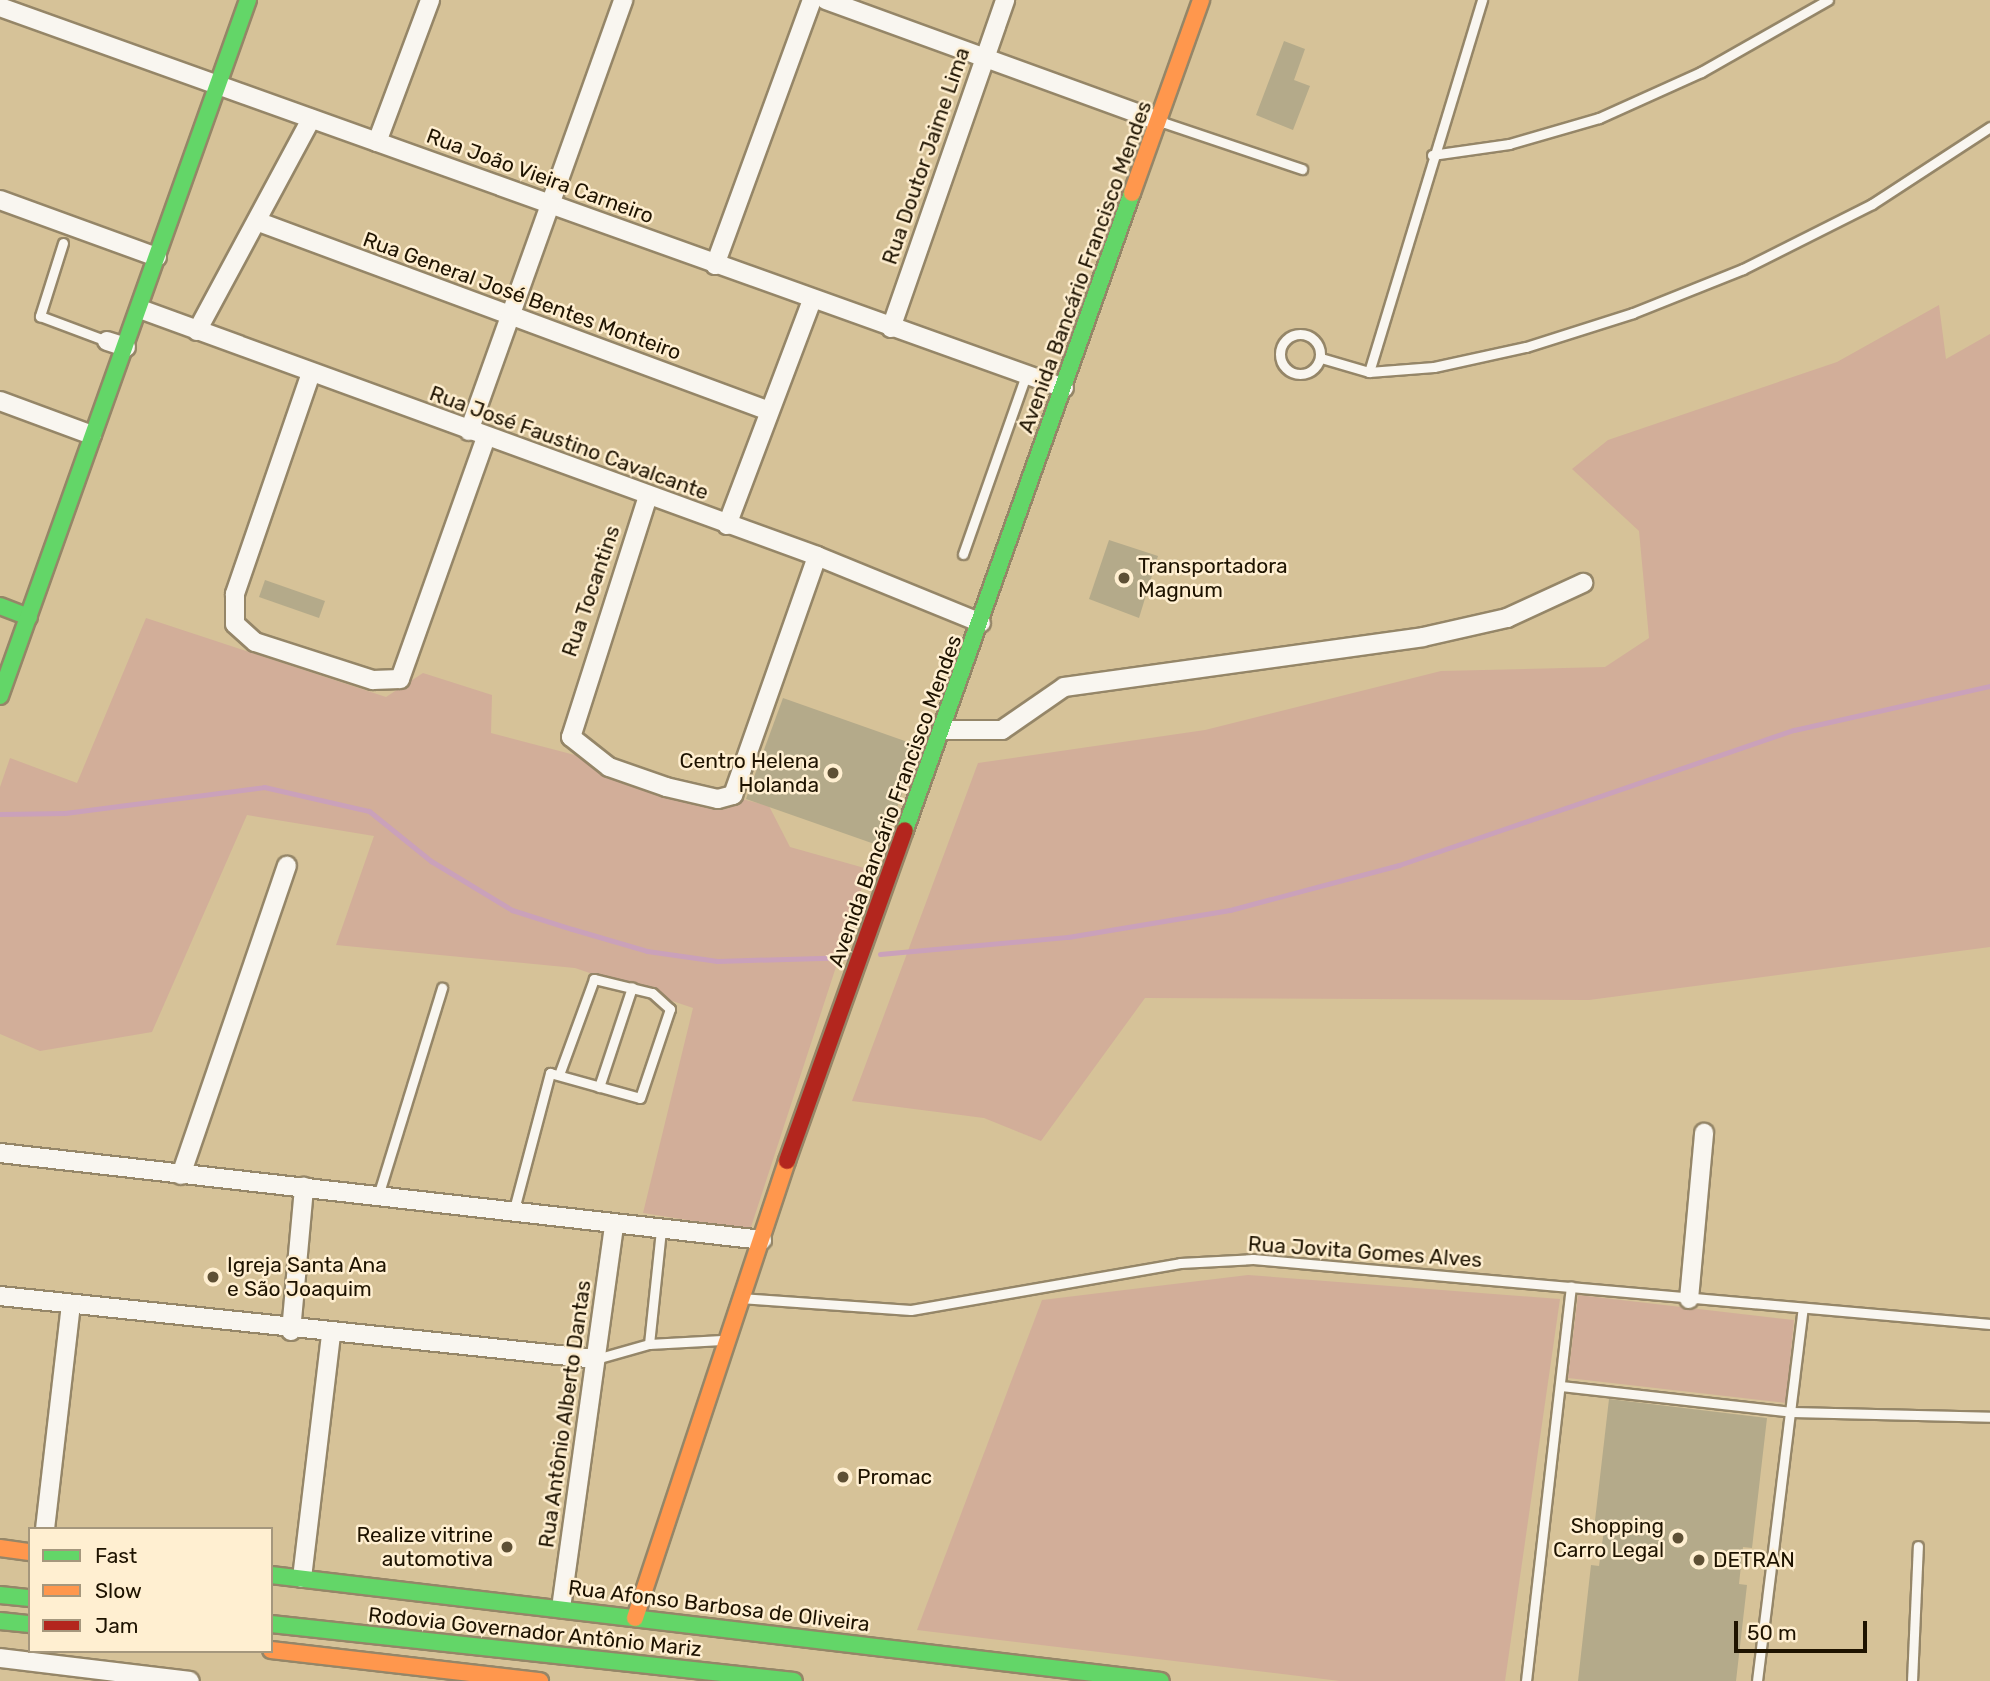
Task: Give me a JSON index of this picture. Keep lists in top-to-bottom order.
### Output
{
  "streets": {
    "main road": ["Avenida Bancário Francisco Mendes", "Rua Afonso Barbosa de Oliveira", "Rodovia Governador Antônio Mariz"],
    "street": [
      "Rua Doutor Jaime Lima",
      "Rua João Vieira Carneiro",
      "Rua General José Bentes Monteiro",
      "Rua José Faustino Cavalcante",
      "Rua Tocantins",
      "Rua Antônio Alberto Dantas"
    ],
    "lane": ["Rua Jovita Gomes Alves"]
  },
  "crossings": [
    ["Rua Doutor Jaime Lima", "Rua João Vieira Carneiro"],
    ["Rua João Vieira Carneiro", "Avenida Bancário Francisco Mendes"],
    ["Avenida Bancário Francisco Mendes", "Rua José Faustino Cavalcante"],
    ["Avenida Bancário Francisco Mendes", "Rua Jovita Gomes Alves"],
    ["Avenida Bancário Francisco Mendes", "Rua Afonso Barbosa de Oliveira"],
    ["Rua José Faustino Cavalcante", "Rua Tocantins"],
    ["Rua Antônio Alberto Dantas", "Rua Afonso Barbosa de Oliveira"]
  ],
  "places": [
    "Transportadora Magnum",
    "Centro Helena Holanda",
    "Igreja Santa Ana e São Joaquim",
    "Promac",
    "Shopping Carro Legal",
    "Realize vitrine automotiva",
    "DETRAN"
  ],
  "legend": ["Fast", "Slow", "Jam"],
  "scale_bar": "50 m"
}
